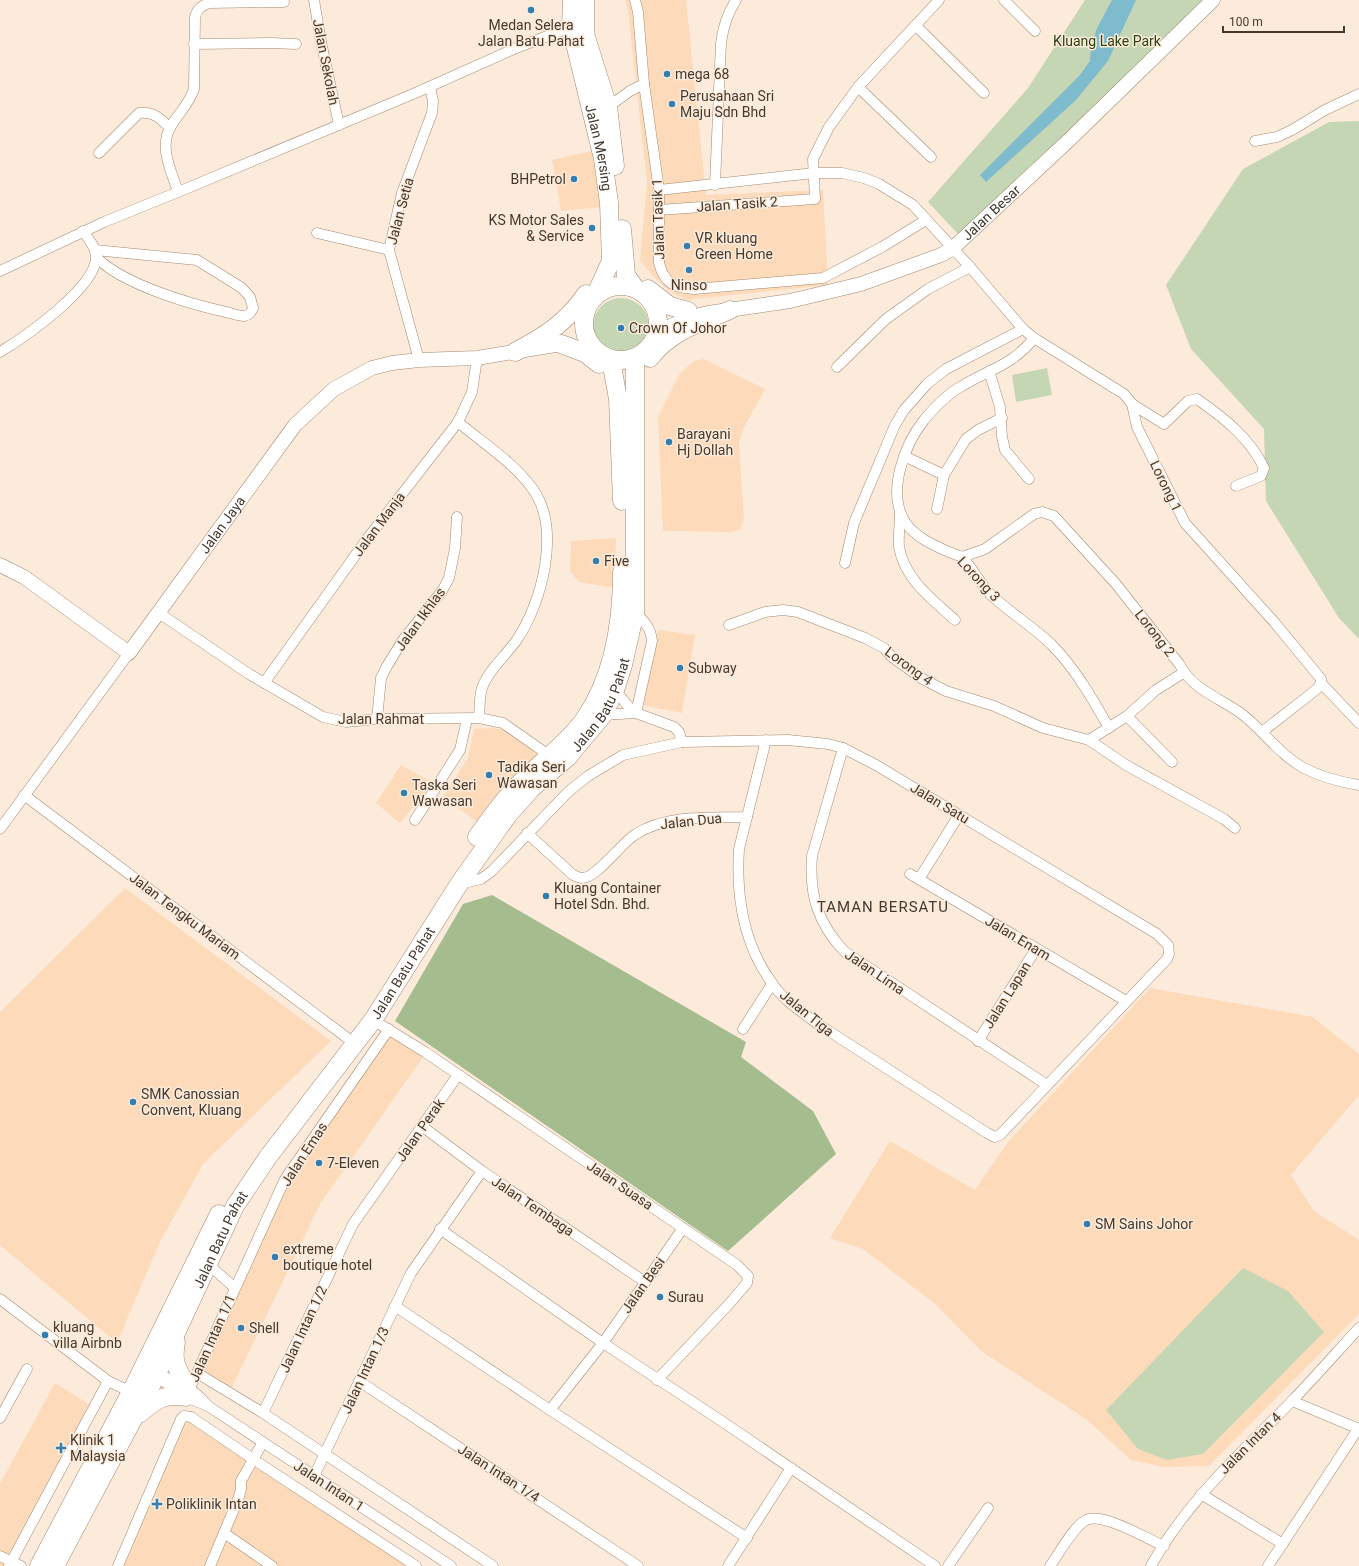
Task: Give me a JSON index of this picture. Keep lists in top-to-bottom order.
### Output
{
  "streets": {
    "highway": ["Jalan Mersing", "Jalan Batu Pahat"],
    "street": [
      "Jalan Sekolah",
      "Jalan Tasik 2",
      "Jalan Setia",
      "Jalan Besar",
      "Jalan Tasik 1",
      "Lorong 1",
      "Jalan Jaya",
      "Jalan Manja",
      "Lorong 3",
      "Jalan Ikhlas",
      "Lorong 2",
      "Lorong 4",
      "Jalan Rahmat",
      "Jalan Satu",
      "Jalan Dua",
      "Jalan Tengku Mariam",
      "Jalan Enam",
      "Jalan Lima",
      "Jalan Lapan",
      "Jalan Tiga",
      "Jalan Perak",
      "Jalan Emas",
      "Jalan Suasa",
      "Jalan Tembaga",
      "Jalan Besi",
      "Jalan Intan 1/2",
      "Jalan Intan 1/1",
      "Jalan Intan 1/3",
      "Jalan Intan 4",
      "Jalan Intan 1/4",
      "Jalan Intan 1"
    ]
  },
  "crossings": [
    ["Jalan Mersing", "Jalan Besar"],
    ["Jalan Mersing", "Jalan Jaya"],
    ["Jalan Mersing", "Jalan Batu Pahat"],
    ["Jalan Tasik 2", "Jalan Tasik 1"],
    ["Jalan Setia", "Jalan Jaya"],
    ["Jalan Besar", "Jalan Jaya"],
    ["Jalan Besar", "Jalan Batu Pahat"],
    ["Jalan Jaya", "Jalan Manja"],
    ["Jalan Jaya", "Jalan Batu Pahat"],
    ["Jalan Jaya", "Jalan Rahmat"],
    ["Jalan Jaya", "Jalan Tengku Mariam"],
    ["Jalan Manja", "Jalan Rahmat"],
    ["Lorong 3", "Lorong 2"],
    ["Jalan Ikhlas", "Jalan Rahmat"],
    ["Jalan Batu Pahat", "Jalan Rahmat"],
    ["Jalan Batu Pahat", "Jalan Satu"],
    ["Jalan Batu Pahat", "Jalan Tengku Mariam"],
    ["Jalan Batu Pahat", "Jalan Suasa"],
    ["Jalan Batu Pahat", "Jalan Intan 1"],
    ["Jalan Satu", "Jalan Dua"],
    ["Jalan Satu", "Jalan Enam"],
    ["Jalan Satu", "Jalan Lima"],
    ["Jalan Satu", "Jalan Tiga"],
    ["Jalan Dua", "Jalan Tiga"],
    ["Jalan Enam", "Jalan Lapan"],
    ["Jalan Lima", "Jalan Lapan"],
    ["Jalan Lima", "Jalan Tiga"],
    ["Jalan Perak", "Jalan Suasa"],
    ["Jalan Perak", "Jalan Tembaga"],
    ["Jalan Perak", "Jalan Intan 1/2"],
    ["Jalan Emas", "Jalan Suasa"],
    ["Jalan Emas", "Jalan Intan 1/1"],
    ["Jalan Suasa", "Jalan Besi"],
    ["Jalan Tembaga", "Jalan Besi"],
    ["Jalan Tembaga", "Jalan Intan 1/3"],
    ["Jalan Intan 1/2", "Jalan Intan 1"],
    ["Jalan Intan 1/1", "Jalan Intan 1"],
    ["Jalan Intan 1/3", "Jalan Intan 1/4"],
    ["Jalan Intan 1/3", "Jalan Intan 1"]
  ],
  "districts": ["TAMAN BERSATU"],
  "parks": ["Kluang Lake Park"],
  "places": {
    "other": [
      "Medan Selera Jalan Batu Pahat",
      "mega 68",
      "Perusahaan Sri Maju Sdn Bhd",
      "BHPetrol",
      "KS Motor Sales & Service",
      "VR kluang Green Home",
      "Ninso",
      "Crown Of Johor",
      "Barayani Hj Dollah",
      "Five",
      "Subway",
      "Tadika Seri Wawasan",
      "Taska Seri Wawasan",
      "Kluang Container Hotel Sdn. Bhd.",
      "SMK Canossian Convent, Kluang",
      "7-Eleven",
      "SM Sains Johor",
      "extreme boutique hotel",
      "Surau",
      "Shell",
      "kluang villa Airbnb"
    ],
    "health": ["Klinik 1 Malaysia", "Poliklinik Intan"]
  },
  "scale_bar": "100 m"
}
